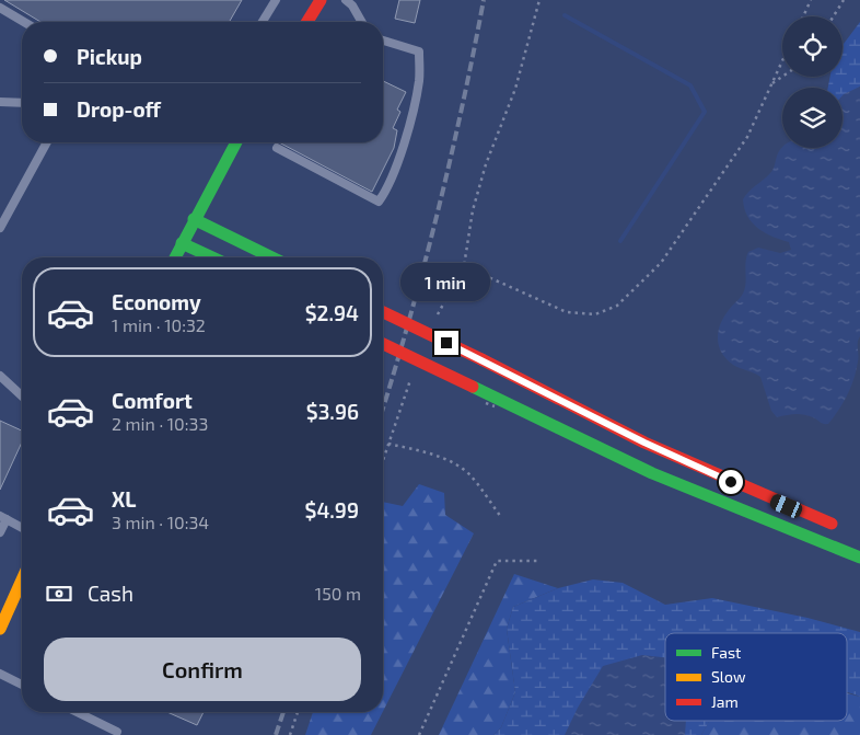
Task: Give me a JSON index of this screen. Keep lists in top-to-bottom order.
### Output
{
  "legend": ["Fast", "Slow", "Jam"],
  "page": {
    "banner": ["Pickup", "Drop-off"],
    "bubble": "1 min",
    "list": [
      {
        "name": "Economy",
        "note": "1 min · 10:32",
        "value": "$2.94"
      },
      {
        "name": "Comfort",
        "note": "2 min · 10:33",
        "value": "$3.96"
      },
      {
        "name": "XL",
        "note": "3 min · 10:34",
        "value": "$4.99"
      }
    ],
    "pay": ["Cash", "150 m"],
    "buttons": "Confirm"
  }
}
